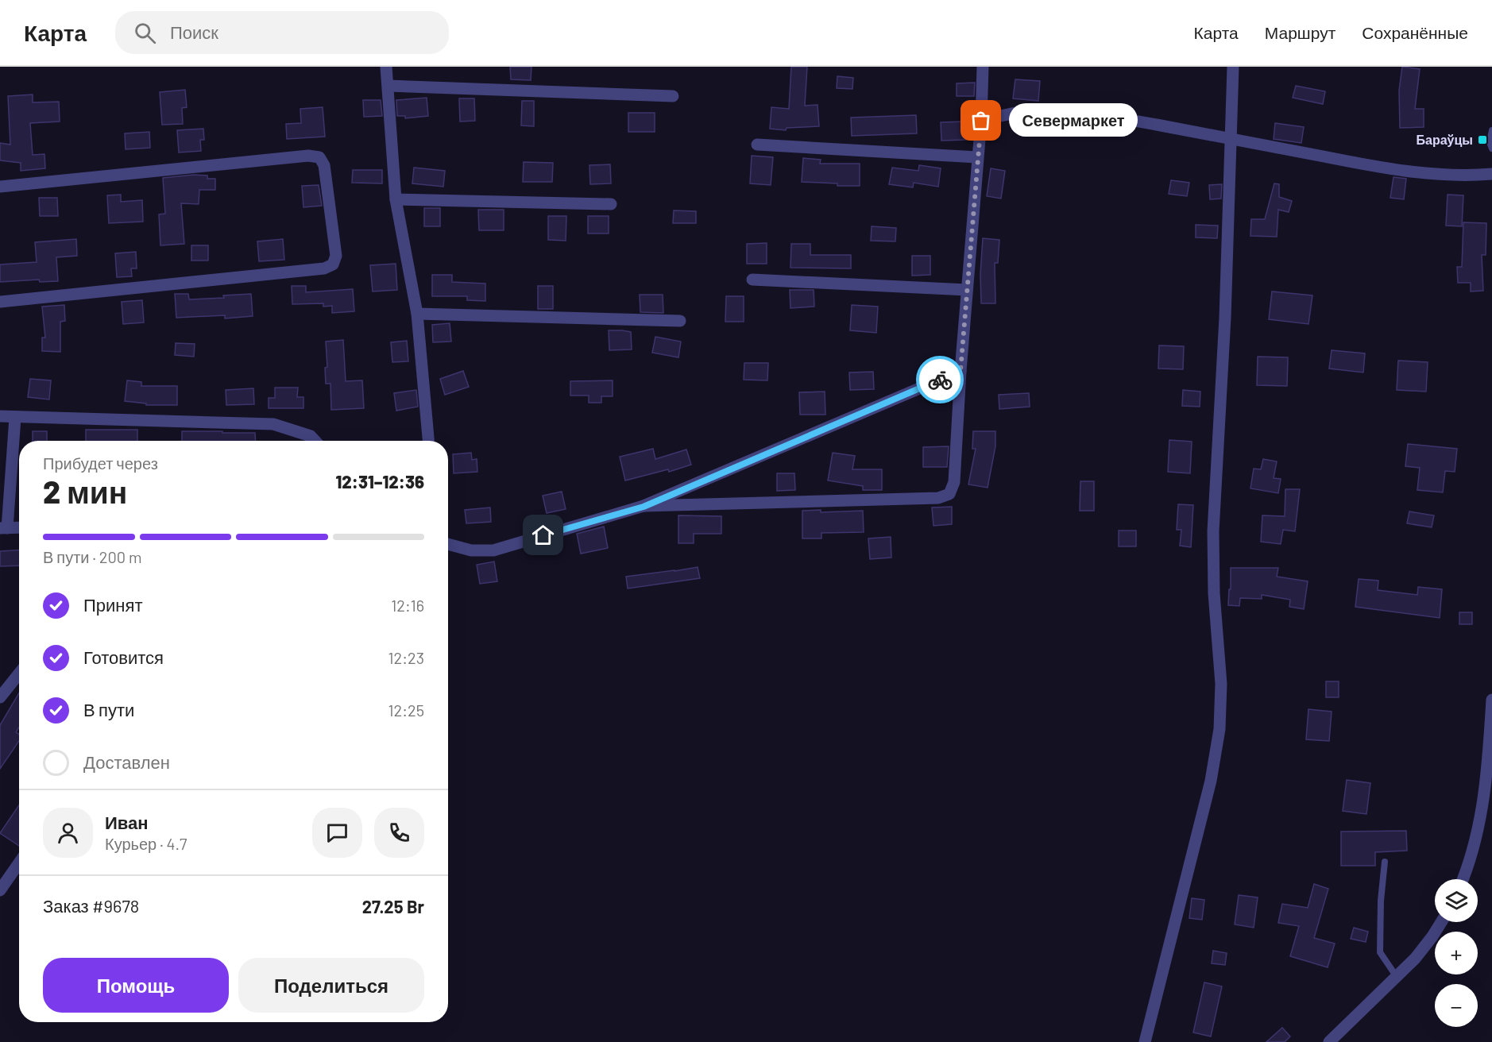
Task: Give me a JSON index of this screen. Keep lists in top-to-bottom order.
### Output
{
  "places": {
    "other": ["Севермаркет"],
    "transit": ["Бараўцы"]
  },
  "page": {
    "header": "Карта",
    "search": "Поиск",
    "nav": ["Карта", "Маршрут", "Сохранённые"],
    "bubble": "Севермаркет",
    "heading": ["2 мин", "Прибудет через", "12:31–12:36"],
    "panel": [
      "Иван",
      "Курьер · 4.7",
      "Заказ #9678",
      "27.25 Br"
    ],
    "bar": "В пути · 200 m",
    "list": [
      ["Принят", "12:16"],
      ["Готовится", "12:23"],
      ["В пути", "12:25"],
      "Доставлен"
    ],
    "map_buttons": ["+", "−"],
    "buttons": ["Помощь", "Поделиться"]
  }
}
